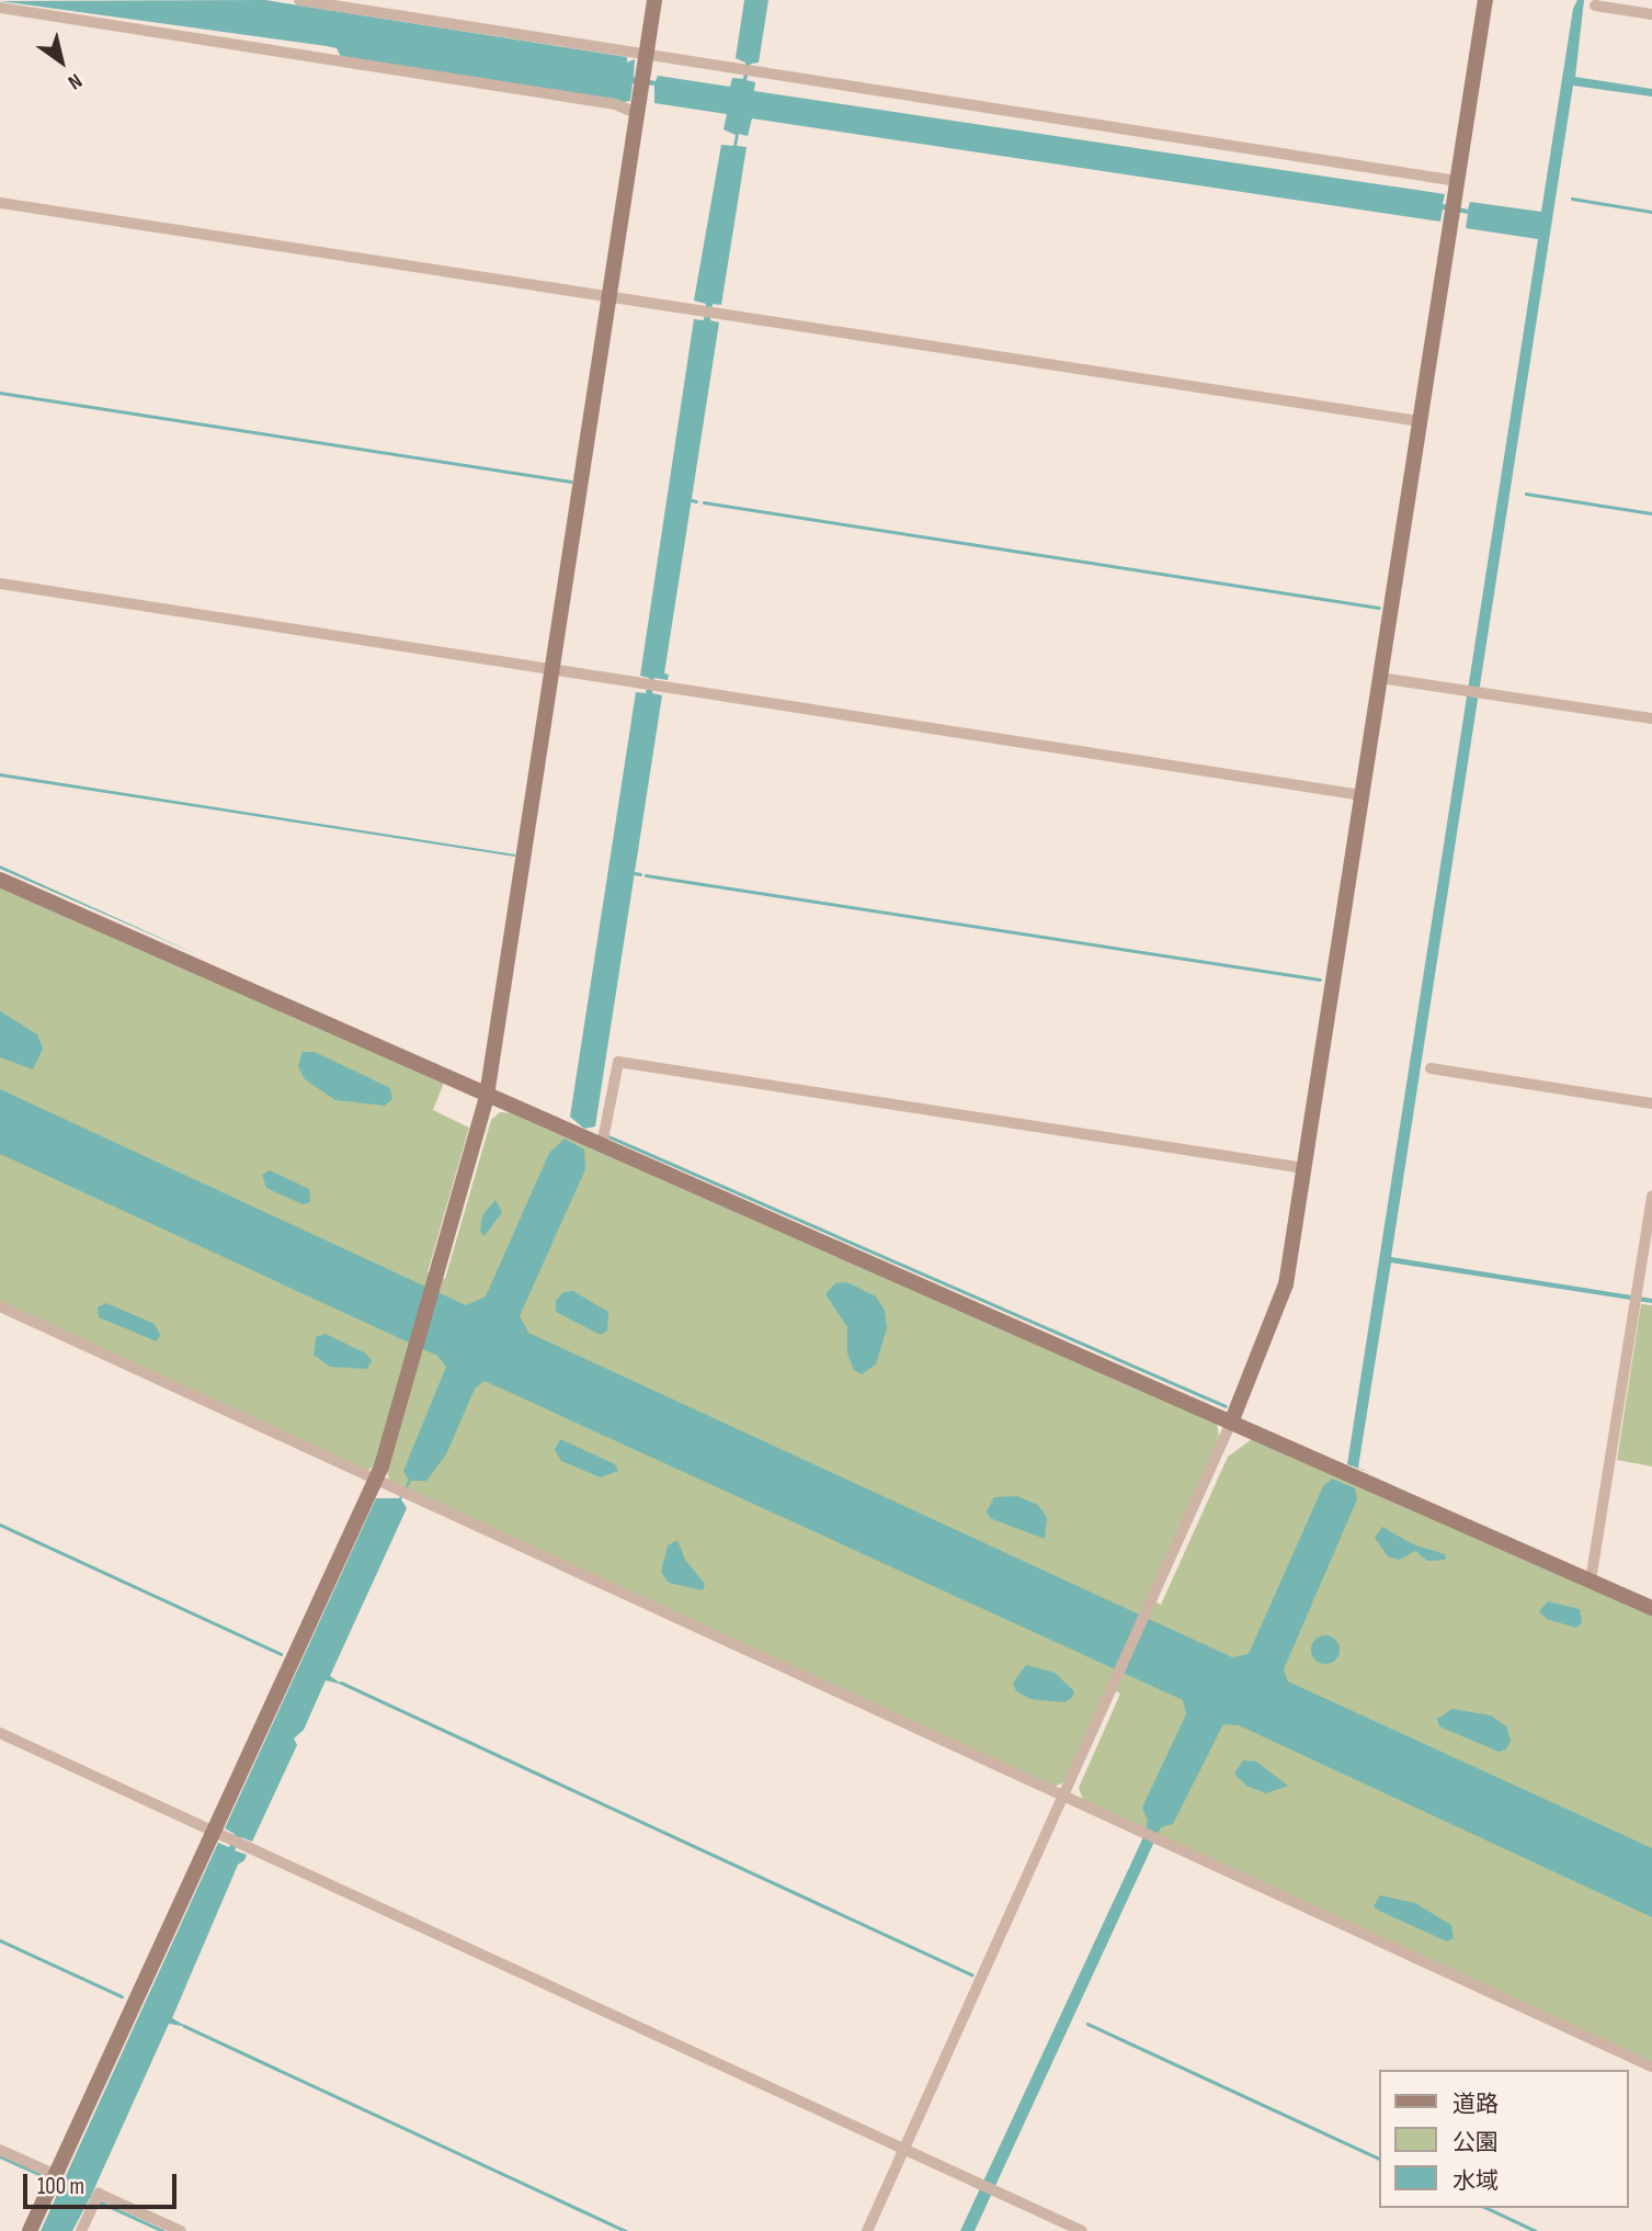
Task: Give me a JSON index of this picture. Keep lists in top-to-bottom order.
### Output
{
  "legend": ["道路", "公園", "水域"],
  "scale_bar": "100 m",
  "north": "bottom right"
}
